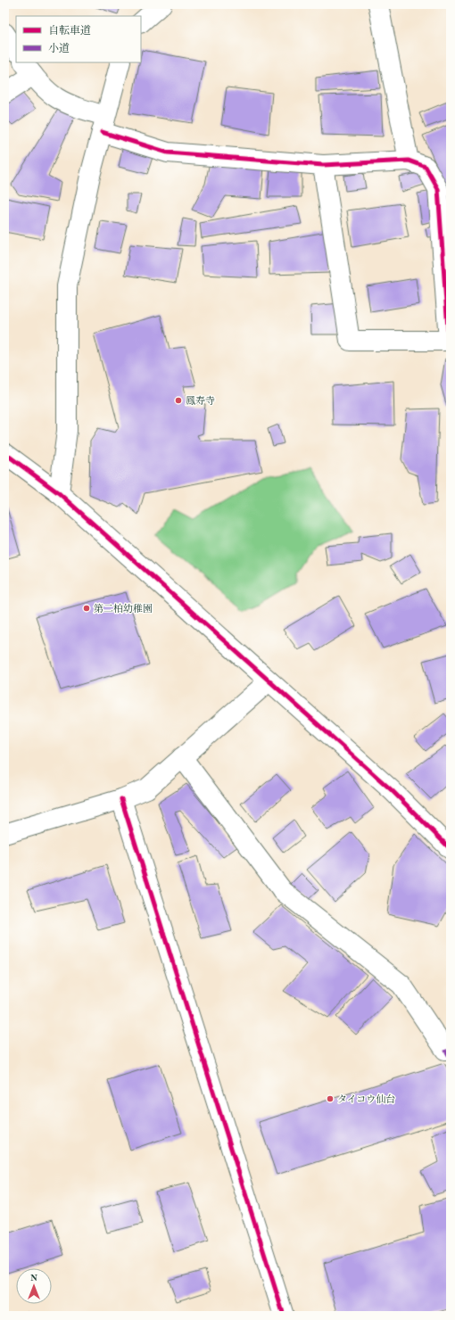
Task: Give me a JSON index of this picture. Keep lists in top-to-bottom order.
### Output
{
  "places": ["鳳寿寺", "第二柏幼稚園", "タイコウ仙台"],
  "legend": ["自転車道", "小道"],
  "north": "top"
}
